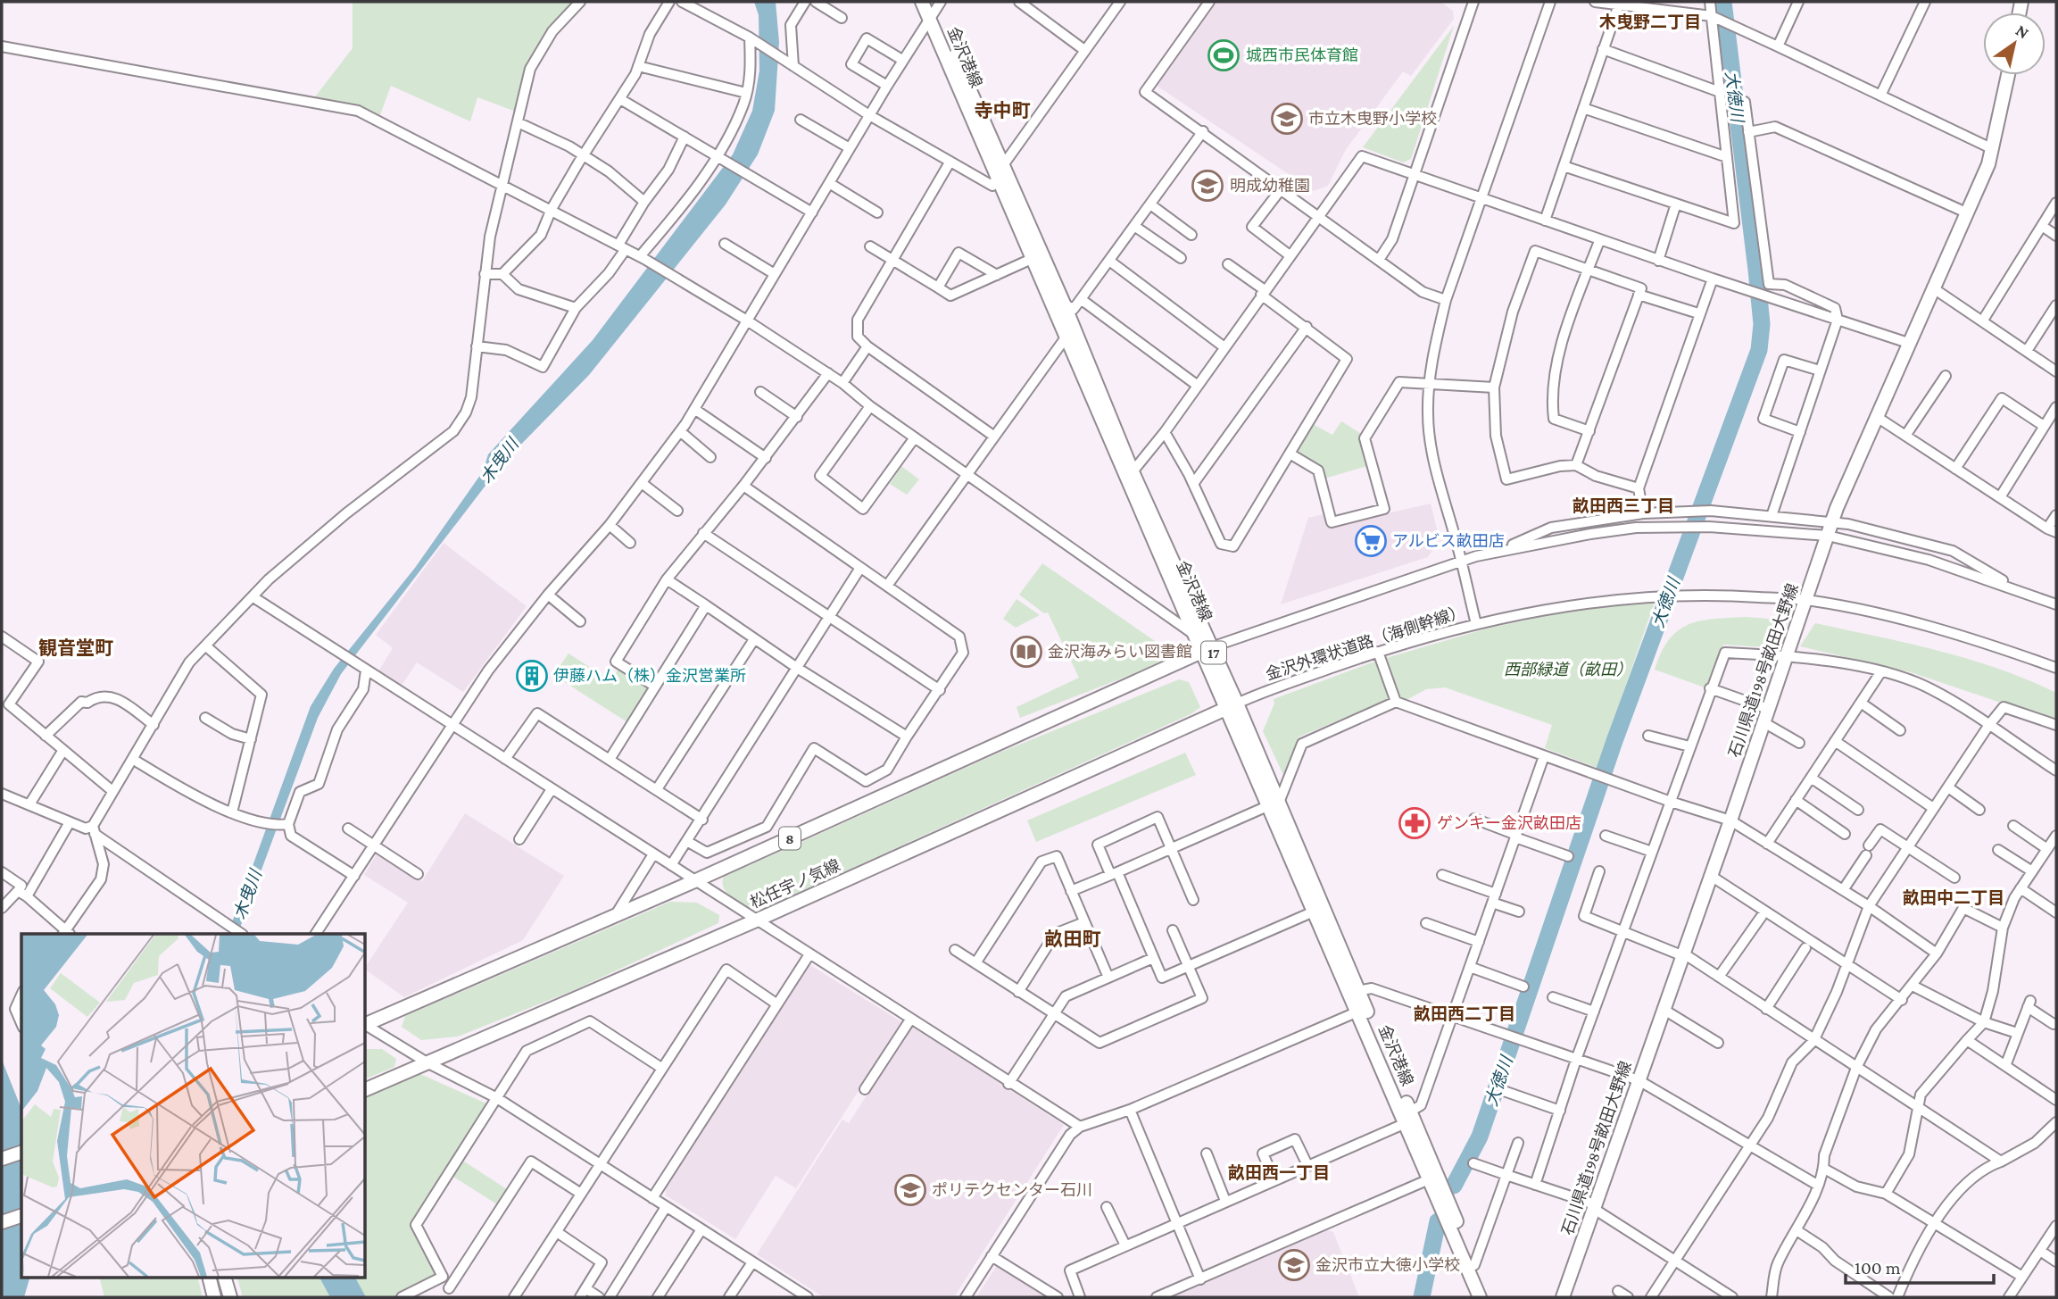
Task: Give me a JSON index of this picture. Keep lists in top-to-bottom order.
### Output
{
  "streets": {
    "main road": [
      "金沢港線",
      "17",
      "石川県道198号畝田大野線",
      "8",
      "松任宇ノ気線"
    ],
    "street": ["金沢外環状道路（海側幹線）"]
  },
  "crossings": [
    ["金沢港線", "金沢外環状道路（海側幹線）"],
    ["金沢港線", "8"],
    ["金沢港線", "松任宇ノ気線"],
    ["金沢外環状道路（海側幹線）", "石川県道198号畝田大野線"],
    ["金沢外環状道路（海側幹線）", "松任宇ノ気線"]
  ],
  "districts": [
    "木曳野二丁目",
    "寺中町",
    "畝田西三丁目",
    "観音堂町",
    "畝田中二丁目",
    "畝田町",
    "畝田西二丁目",
    "畝田西一丁目"
  ],
  "water": ["大徳川", "木曳川"],
  "parks": ["西部緑道（畝田）"],
  "places": {
    "sports": ["城西市民体育館"],
    "school or university": [
      "市立木曳野小学校",
      "明成幼稚園",
      "ポリテクセンター石川",
      "金沢市立大徳小学校"
    ],
    "supermarket": ["アルビス畝田店"],
    "library": ["金沢海みらい図書館"],
    "building": ["伊藤ハム（株）金沢営業所"],
    "pharmacy": ["ゲンキー金沢畝田店"]
  },
  "scale_bar": "100 m",
  "north": "top right"
}
